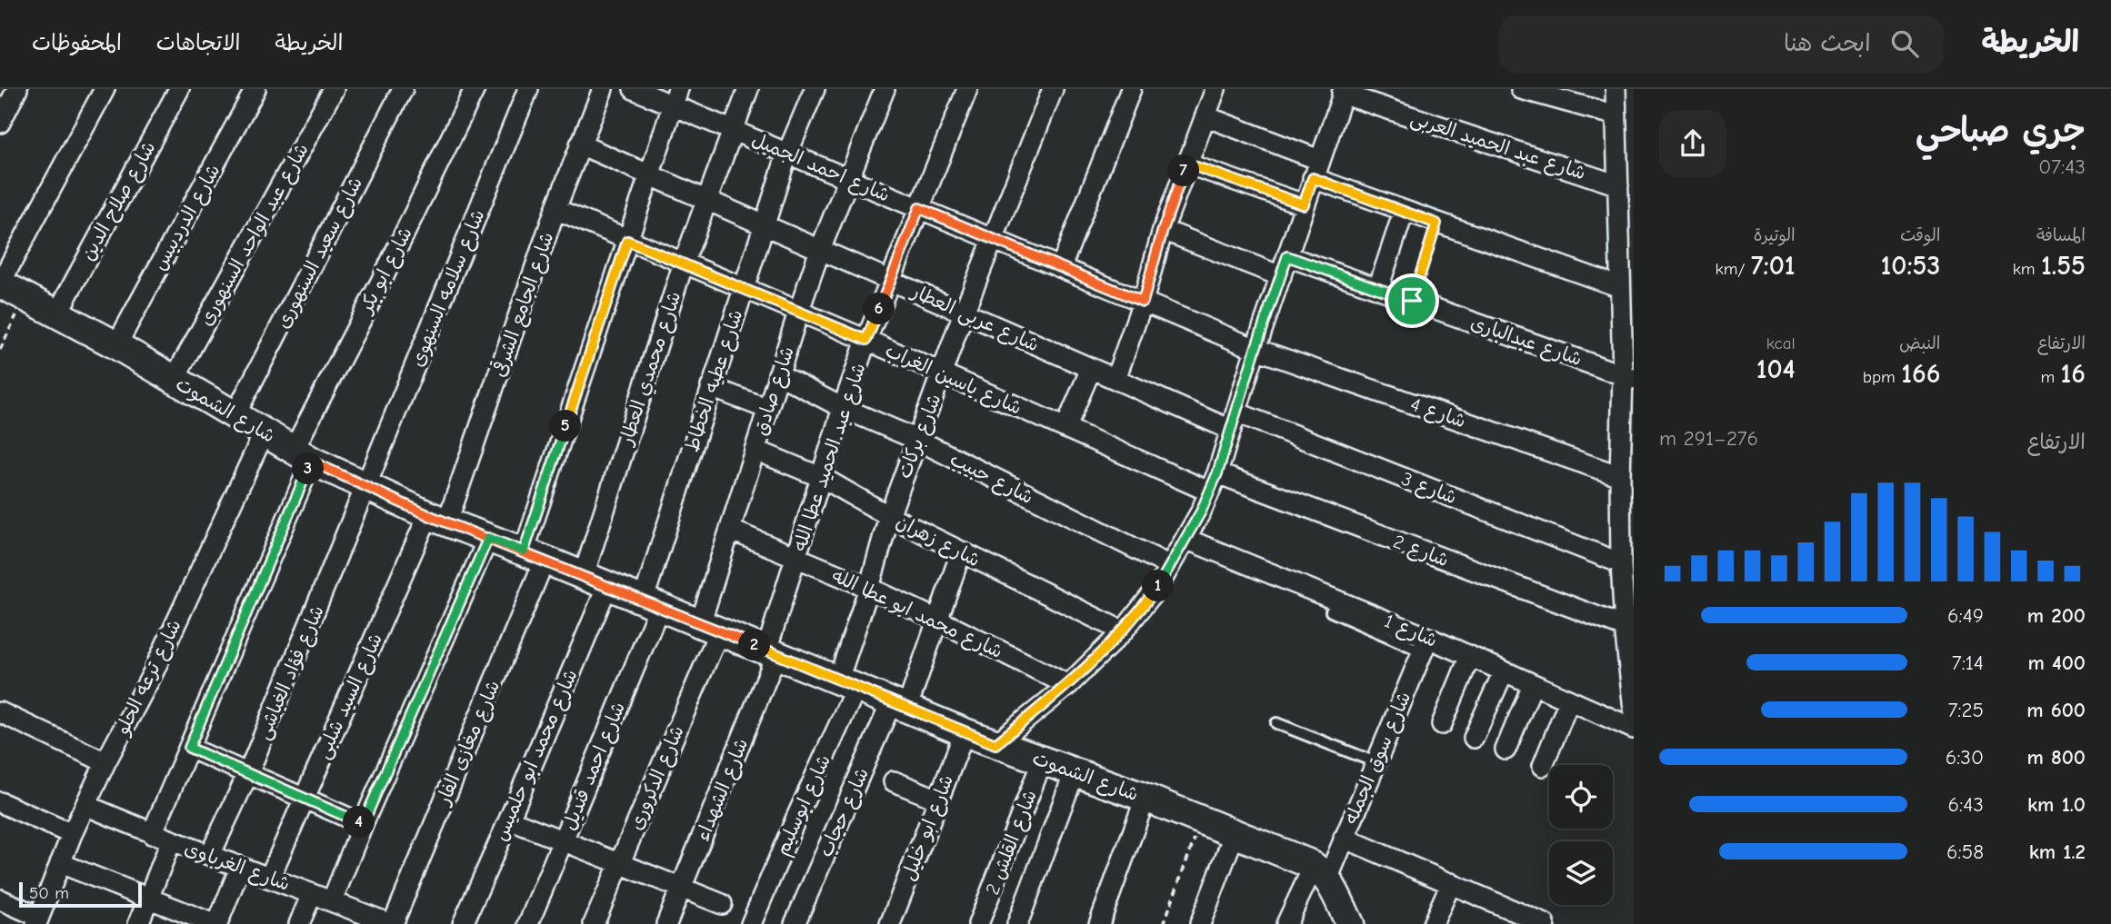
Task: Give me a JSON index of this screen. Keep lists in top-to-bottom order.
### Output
{
  "streets": {
    "street": [
      "شارع عبد الحميد العربى",
      "شارع احمد الجميل",
      "شارع صلاح الدين",
      "شارع الدردبيس",
      "شارع عبد الواحد السنهورى",
      "شارع سعيد السنهورى",
      "شارع ابو بكر",
      "شارع سلامه السنهوى",
      "شارع الجامع الشرقى",
      "شارع عربى العطار",
      "شارع عبدالبارى",
      "شارع محمدي العطار",
      "شارع ياسين الغراب",
      "شارع عطيه الخطاط",
      "شارع صادق",
      "شارع الشموت",
      "شارع 4",
      "شارع بركات",
      "شارع عبد الحميد عطا الله",
      "شارع حبيب",
      "شارع 3",
      "شارع زهران",
      "شارع 2",
      "شارع محمد ابو عطا الله",
      "شارع 1",
      "شارع فؤاد الغباشى",
      "شارع ترعه الحلو",
      "شارع السيد شلبى",
      "شارع مغازى الفار",
      "شارع محمد ابو حلميس",
      "شارع سوق الجمله",
      "شارع احمد قنديل",
      "شارع الدكرورى",
      "شارع الشهداء",
      "شارع ابوسليم",
      "شارع حجاب",
      "شارع ابو خليل",
      "شارع القلش 2",
      "شارع الغرباوى"
    ]
  },
  "crossings": [
    ["شارع احمد الجميل", "شارع محمدي العطار"],
    ["شارع احمد الجميل", "شارع عطيه الخطاط"],
    ["شارع احمد الجميل", "شارع صادق"],
    ["شارع احمد الجميل", "شارع 4"],
    ["شارع احمد الجميل", "شارع بركات"],
    ["شارع احمد الجميل", "شارع عبد الحميد عطا الله"],
    ["شارع احمد الجميل", "شارع مغازى الفار"],
    ["شارع صلاح الدين", "شارع الشموت"],
    ["شارع الدردبيس", "شارع الشموت"],
    ["شارع عبد الواحد السنهورى", "شارع الشموت"],
    ["شارع سعيد السنهورى", "شارع الشموت"],
    ["شارع ابو بكر", "شارع الشموت"],
    ["شارع ابو بكر", "شارع الغرباوى"],
    ["شارع سلامه السنهوى", "شارع الشموت"],
    ["شارع سلامه السنهوى", "شارع فؤاد الغباشى"],
    ["شارع الجامع الشرقى", "شارع عربى العطار"],
    ["شارع الجامع الشرقى", "شارع ياسين الغراب"],
    ["شارع الجامع الشرقى", "شارع الشموت"],
    ["شارع الجامع الشرقى", "شارع السيد شلبى"],
    ["شارع عربى العطار", "شارع محمدي العطار"],
    ["شارع عربى العطار", "شارع عطيه الخطاط"],
    ["شارع عربى العطار", "شارع صادق"],
    ["شارع عربى العطار", "شارع بركات"],
    ["شارع عربى العطار", "شارع عبد الحميد عطا الله"],
    ["شارع عربى العطار", "شارع 3"],
    ["شارع عربى العطار", "شارع مغازى الفار"],
    ["شارع محمدي العطار", "شارع ياسين الغراب"],
    ["شارع محمدي العطار", "شارع الشموت"],
    ["شارع محمدي العطار", "شارع محمد ابو حلميس"],
    ["شارع ياسين الغراب", "شارع عطيه الخطاط"],
    ["شارع ياسين الغراب", "شارع صادق"],
    ["شارع ياسين الغراب", "شارع بركات"],
    ["شارع ياسين الغراب", "شارع عبد الحميد عطا الله"],
    ["شارع ياسين الغراب", "شارع 2"],
    ["شارع ياسين الغراب", "شارع مغازى الفار"],
    ["شارع عطيه الخطاط", "شارع الشموت"],
    ["شارع عطيه الخطاط", "شارع احمد قنديل"],
    ["شارع صادق", "شارع الشموت"],
    ["شارع صادق", "شارع حبيب"],
    ["شارع صادق", "شارع زهران"],
    ["شارع صادق", "شارع محمد ابو عطا الله"],
    ["شارع صادق", "شارع الدكرورى"],
    ["شارع الشموت", "شارع بركات"],
    ["شارع الشموت", "شارع عبد الحميد عطا الله"],
    ["شارع الشموت", "شارع فؤاد الغباشى"],
    ["شارع الشموت", "شارع ترعه الحلو"],
    ["شارع الشموت", "شارع السيد شلبى"],
    ["شارع الشموت", "شارع مغازى الفار"],
    ["شارع الشموت", "شارع محمد ابو حلميس"],
    ["شارع الشموت", "شارع سوق الجمله"],
    ["شارع الشموت", "شارع احمد قنديل"],
    ["شارع الشموت", "شارع الدكرورى"],
    ["شارع الشموت", "شارع الشهداء"],
    ["شارع الشموت", "شارع ابوسليم"],
    ["شارع الشموت", "شارع حجاب"],
    ["شارع الشموت", "شارع ابو خليل"],
    ["شارع الشموت", "شارع القلش 2"],
    ["شارع بركات", "شارع حبيب"],
    ["شارع بركات", "شارع زهران"],
    ["شارع بركات", "شارع محمد ابو عطا الله"],
    ["شارع بركات", "شارع ابوسليم"],
    ["شارع عبد الحميد عطا الله", "شارع حبيب"],
    ["شارع عبد الحميد عطا الله", "شارع زهران"],
    ["شارع عبد الحميد عطا الله", "شارع محمد ابو عطا الله"],
    ["شارع عبد الحميد عطا الله", "شارع الشهداء"],
    ["شارع زهران", "شارع حجاب"],
    ["شارع محمد ابو عطا الله", "شارع حجاب"],
    ["شارع 1", "شارع سوق الجمله"],
    ["شارع فؤاد الغباشى", "شارع الغرباوى"],
    ["شارع ترعه الحلو", "شارع الغرباوى"],
    ["شارع السيد شلبى", "شارع الغرباوى"],
    ["شارع مغازى الفار", "شارع الغرباوى"]
  ],
  "scale_bar": "50 m",
  "page": {
    "header": "الخريطة",
    "search": "ابحث هنا",
    "nav": ["الخريطة", "الاتجاهات", "المحفوظات"],
    "heading": ["جري صباحي", "07:43"],
    "pins": [
      "7",
      "6",
      "5",
      "3",
      "1",
      "2",
      "4"
    ],
    "stats": [
      ["المسافة", "1.55 km"],
      ["الوقت", "10:53"],
      ["الوتيرة", "7:01 /km"],
      ["الارتفاع", "16 m"],
      ["النبض", "166 bpm"],
      ["kcal", "104"]
    ],
    "chart": ["الارتفاع", "276–291 m"],
    "list": [
      {
        "name": "200 m",
        "note": "6:49"
      },
      {
        "name": "400 m",
        "note": "7:14"
      },
      {
        "name": "600 m",
        "note": "7:25"
      },
      {
        "name": "800 m",
        "note": "6:30"
      },
      {
        "name": "1.0 km",
        "note": "6:43"
      },
      {
        "name": "1.2 km",
        "note": "6:58"
      }
    ],
    "scale": "50 m"
  }
}
